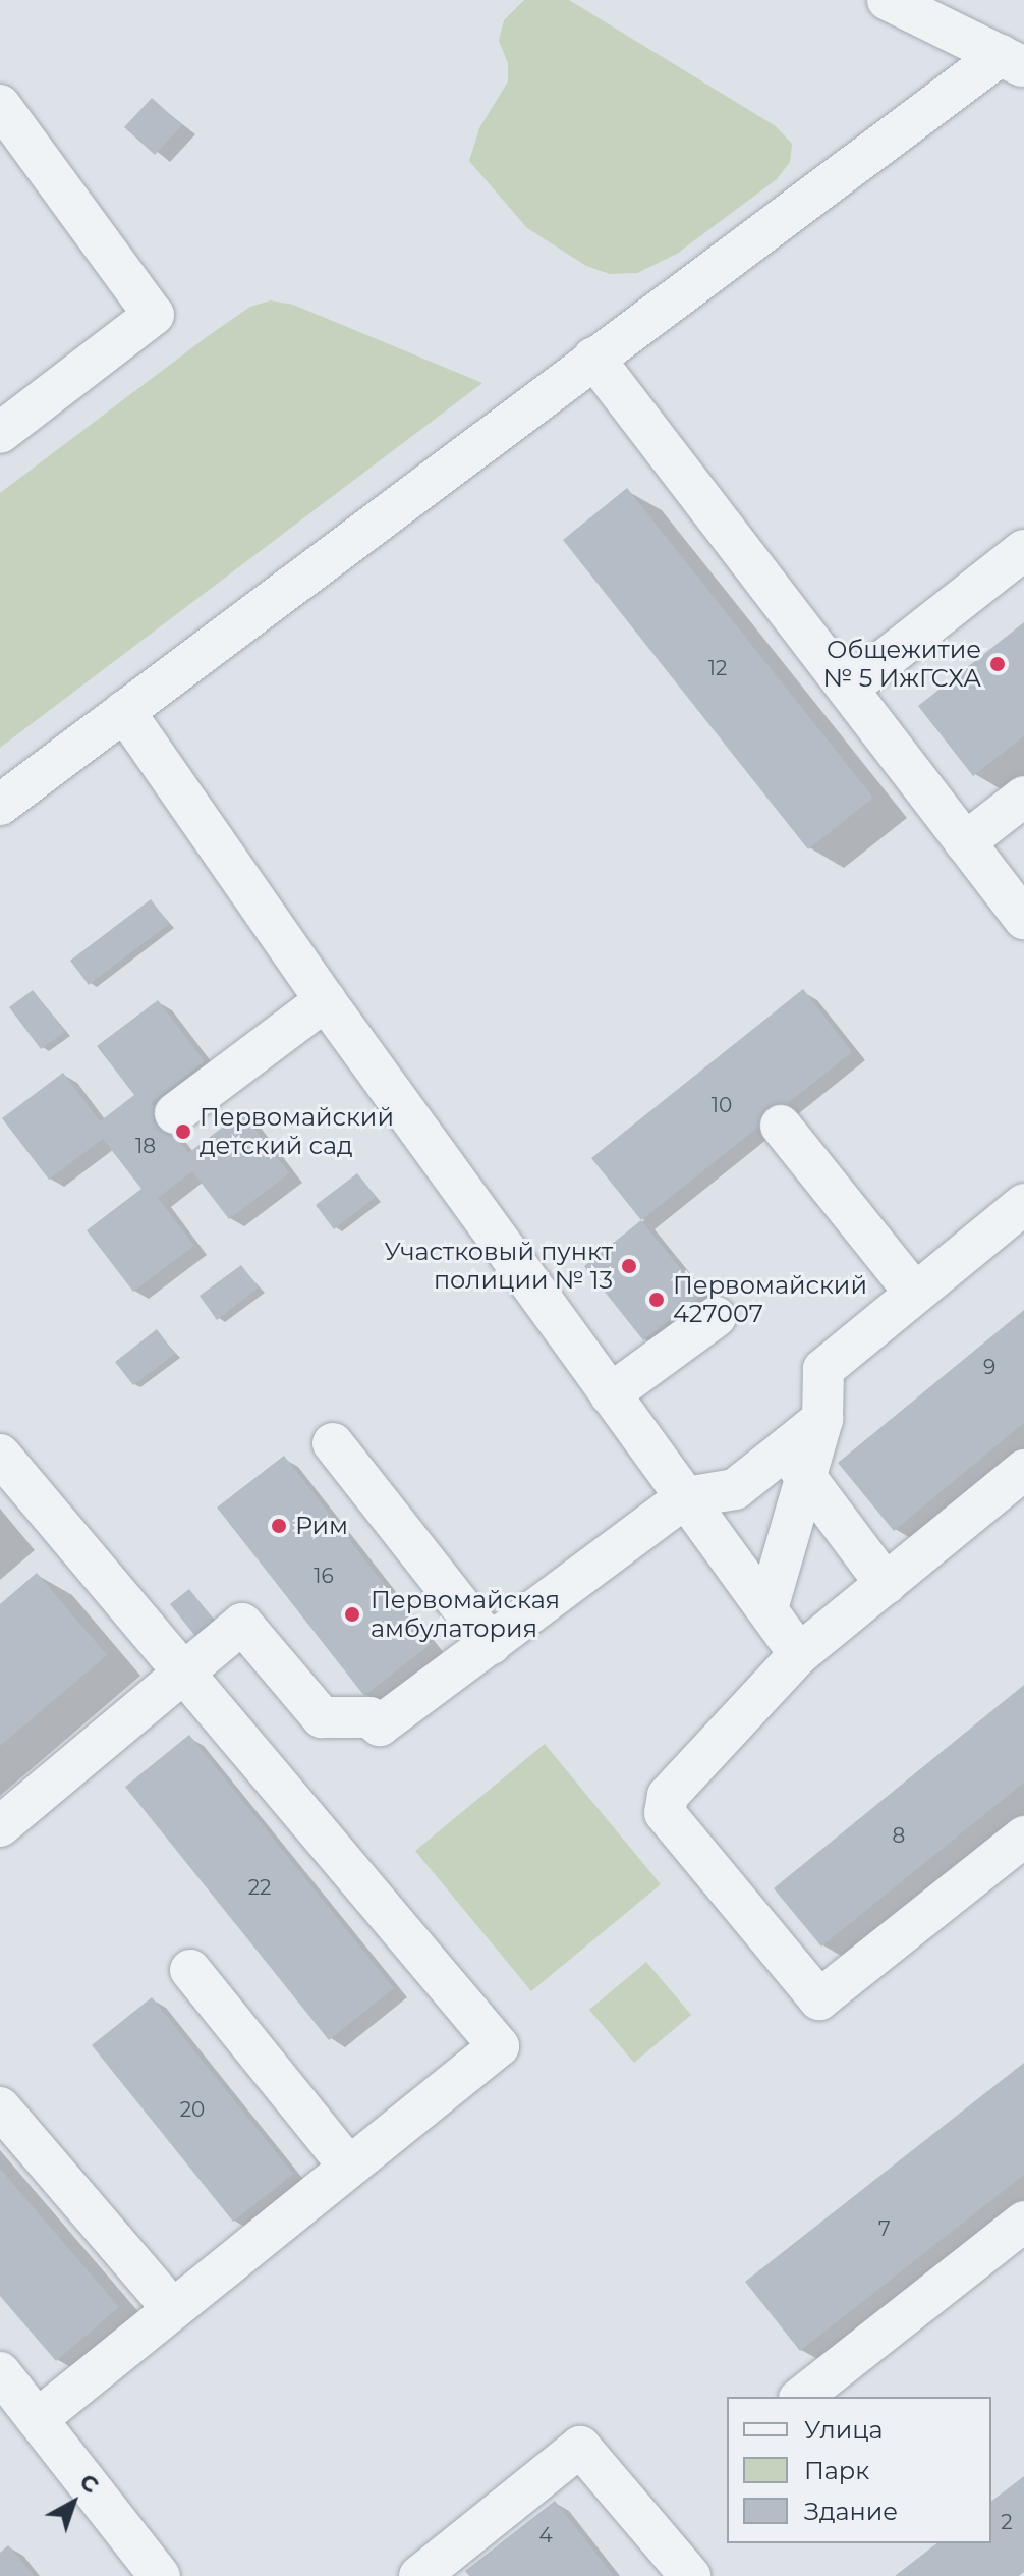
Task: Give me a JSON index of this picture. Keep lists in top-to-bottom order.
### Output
{
  "places": [
    "Общежитие № 5 ИжГСХА",
    "Первомайский детский сад",
    "Участковый пункт полиции № 13",
    "Первомайский 427007",
    "Рим",
    "Первомайская амбулатория"
  ],
  "house_numbers": [
    "12",
    "10",
    "18",
    "9",
    "16",
    "8",
    "22",
    "20",
    "7",
    "2",
    "4"
  ],
  "legend": ["Улица", "Парк", "Здание"],
  "north": "top right"
}
